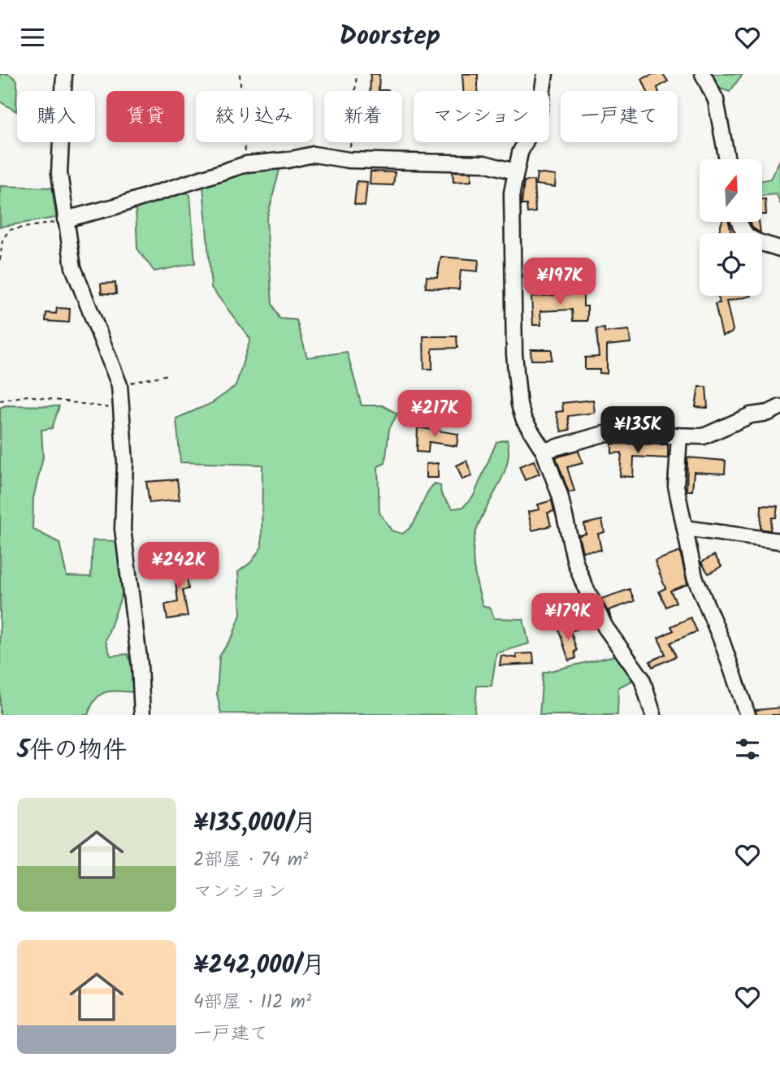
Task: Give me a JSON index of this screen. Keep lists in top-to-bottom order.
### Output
{
  "north": "top",
  "page": {
    "header": "Doorstep",
    "chip": [
      "購入",
      "賃貸",
      "絞り込み",
      "新着",
      "マンション",
      "一戸建て"
    ],
    "price": [
      "¥197K",
      "¥217K",
      "¥135K",
      "¥242K",
      "¥179K"
    ],
    "heading": "5件の物件",
    "list": [
      {
        "name": "¥135,000/月",
        "note": "2部屋 · 74 m² · マンション"
      },
      {
        "name": "¥242,000/月",
        "note": "4部屋 · 112 m² · 一戸建て"
      }
    ]
  }
}
